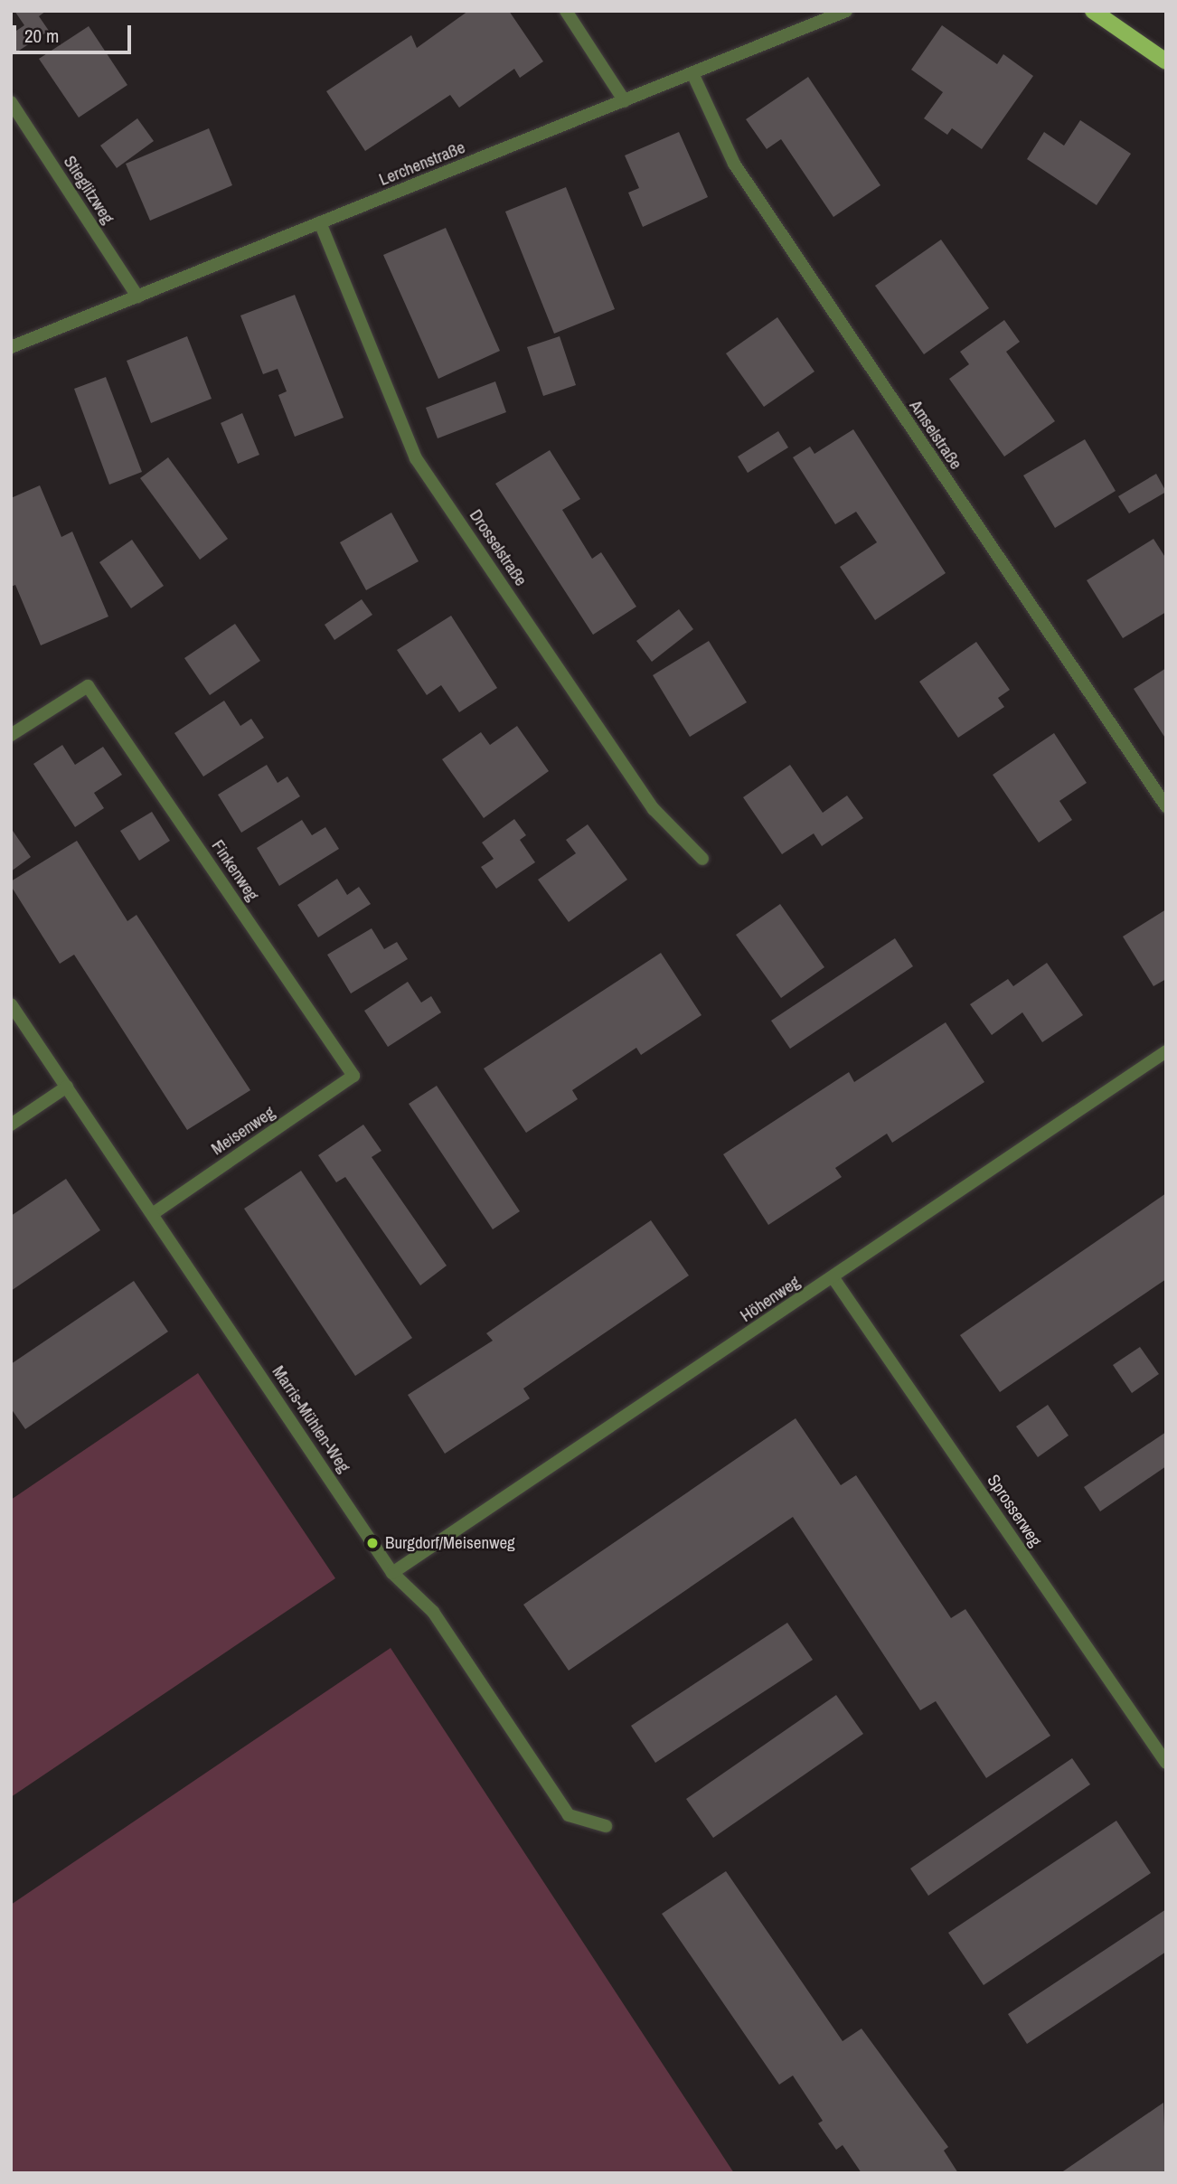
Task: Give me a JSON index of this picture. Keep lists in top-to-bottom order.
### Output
{
  "streets": {
    "street": [
      "Lerchenstraße",
      "Stieglitzweg",
      "Amselstraße",
      "Drosselstraße",
      "Finkenweg",
      "Meisenweg",
      "Höhenweg",
      "Marris-Mühlen-Weg",
      "Sprosserweg"
    ]
  },
  "crossings": [
    ["Lerchenstraße", "Stieglitzweg"],
    ["Lerchenstraße", "Amselstraße"],
    ["Lerchenstraße", "Drosselstraße"],
    ["Finkenweg", "Meisenweg"],
    ["Meisenweg", "Marris-Mühlen-Weg"],
    ["Höhenweg", "Marris-Mühlen-Weg"],
    ["Höhenweg", "Sprosserweg"]
  ],
  "places": ["Burgdorf/Meisenweg"],
  "scale_bar": "20 m"
}
